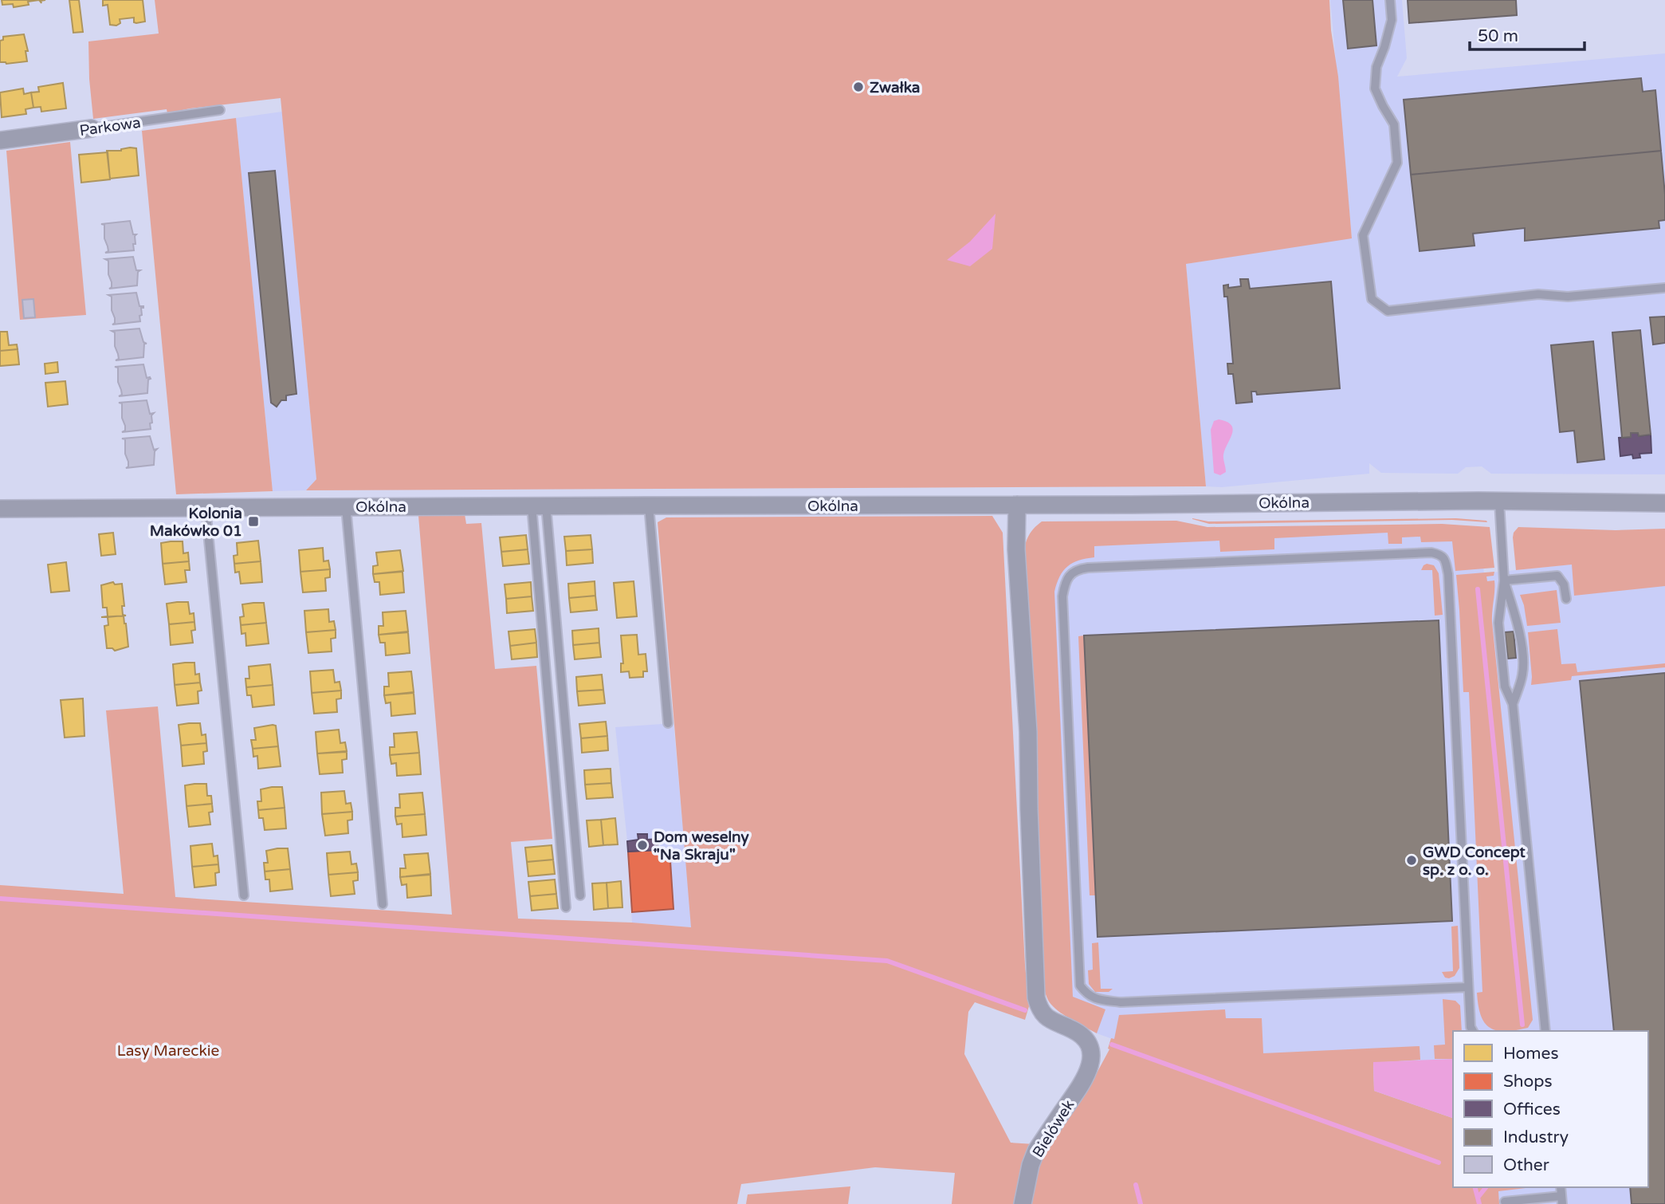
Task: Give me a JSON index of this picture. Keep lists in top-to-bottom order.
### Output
{
  "streets": {
    "street": ["Parkowa", "Okólna", "Bielówek"]
  },
  "crossings": [
    ["Okólna", "Bielówek"]
  ],
  "parks": ["Lasy Mareckie"],
  "places": {
    "other": ["Zwałka", "Dom weselny \"Na Skraju\"", "GWD Concept sp. z o. o."],
    "transit": ["Kolonia Makówko 01"]
  },
  "legend": [
    "Homes",
    "Shops",
    "Offices",
    "Industry",
    "Other"
  ],
  "scale_bar": "50 m"
}
